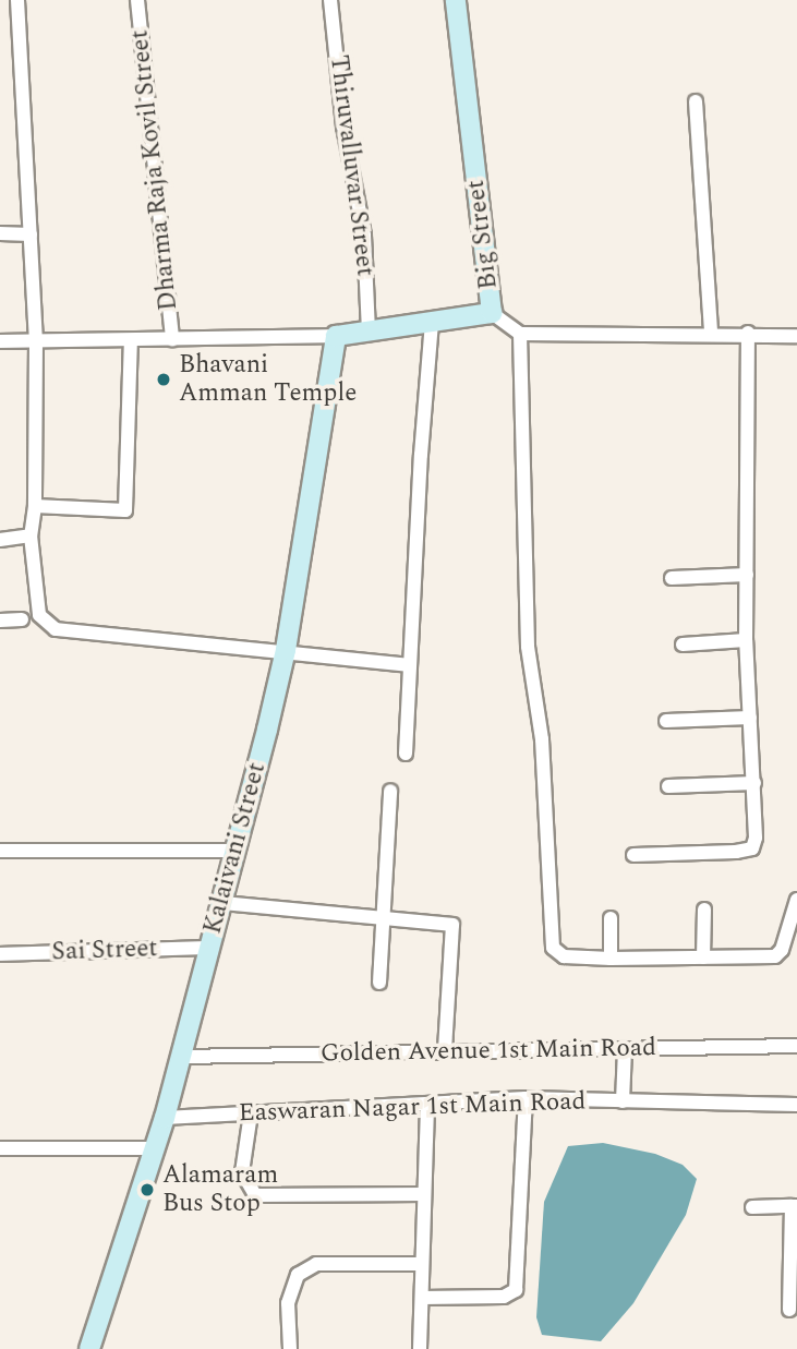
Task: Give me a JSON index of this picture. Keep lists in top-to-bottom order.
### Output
{
  "streets": {
    "street": [
      "Thiruvalluvar Street",
      "Dharma Raja Kovil Street",
      "Big Street",
      "Kalaivani Street",
      "Sai Street",
      "Golden Avenue 1st Main Road",
      "Easwaran Nagar 1st Main Road"
    ]
  },
  "crossings": [
    ["Thiruvalluvar Street", "Big Street"],
    ["Big Street", "Kalaivani Street"],
    ["Kalaivani Street", "Sai Street"],
    ["Kalaivani Street", "Golden Avenue 1st Main Road"],
    ["Kalaivani Street", "Easwaran Nagar 1st Main Road"]
  ],
  "places": ["Bhavani Amman Temple", "Alamaram Bus Stop"]
}
